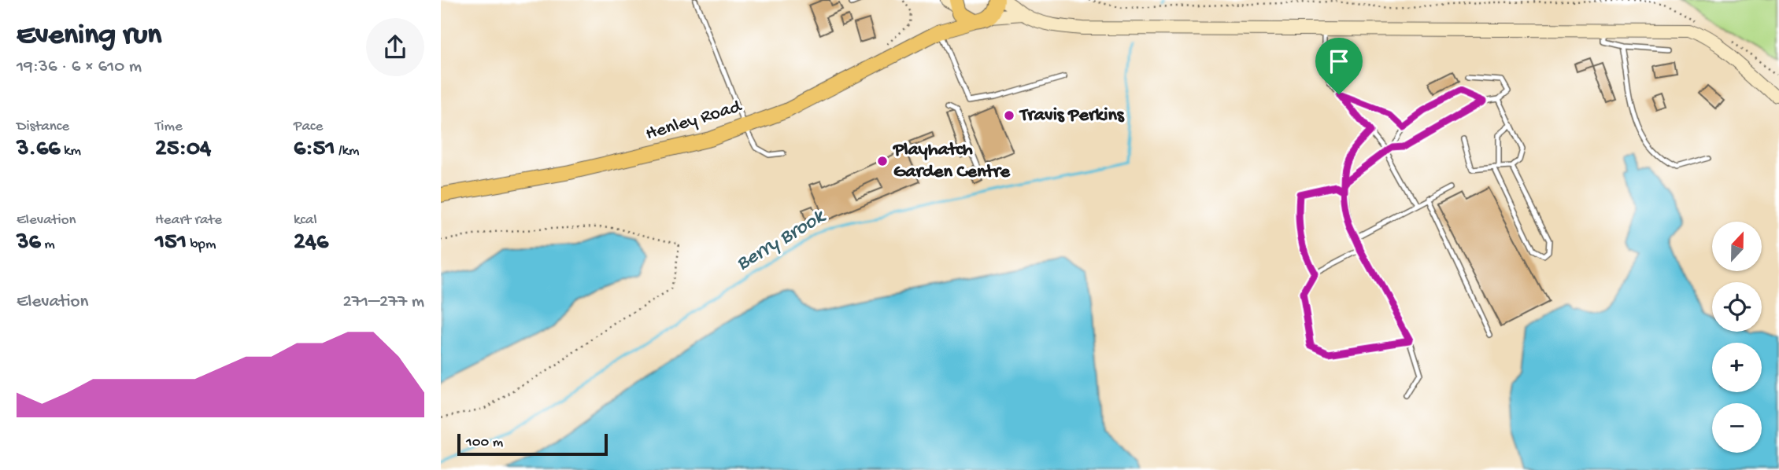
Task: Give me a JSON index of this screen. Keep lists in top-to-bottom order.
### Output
{
  "streets": {
    "main road": ["Henley Road"]
  },
  "water": ["Berry Brook"],
  "places": ["Travis Perkins", "Playhatch Garden Centre"],
  "scale_bar": "100 m",
  "north": "top",
  "page": {
    "heading": ["Evening run", "19:36 · 6 × 610 m"],
    "stats": [
      ["Distance", "3.66 km"],
      ["Time", "25:04"],
      ["Pace", "6:51 /km"],
      ["Elevation", "36 m"],
      ["Heart rate", "151 bpm"],
      ["kcal", "246"]
    ],
    "map_buttons": ["+", "−"],
    "chart": ["Elevation", "271–277 m"],
    "scale": "100 m"
  }
}
